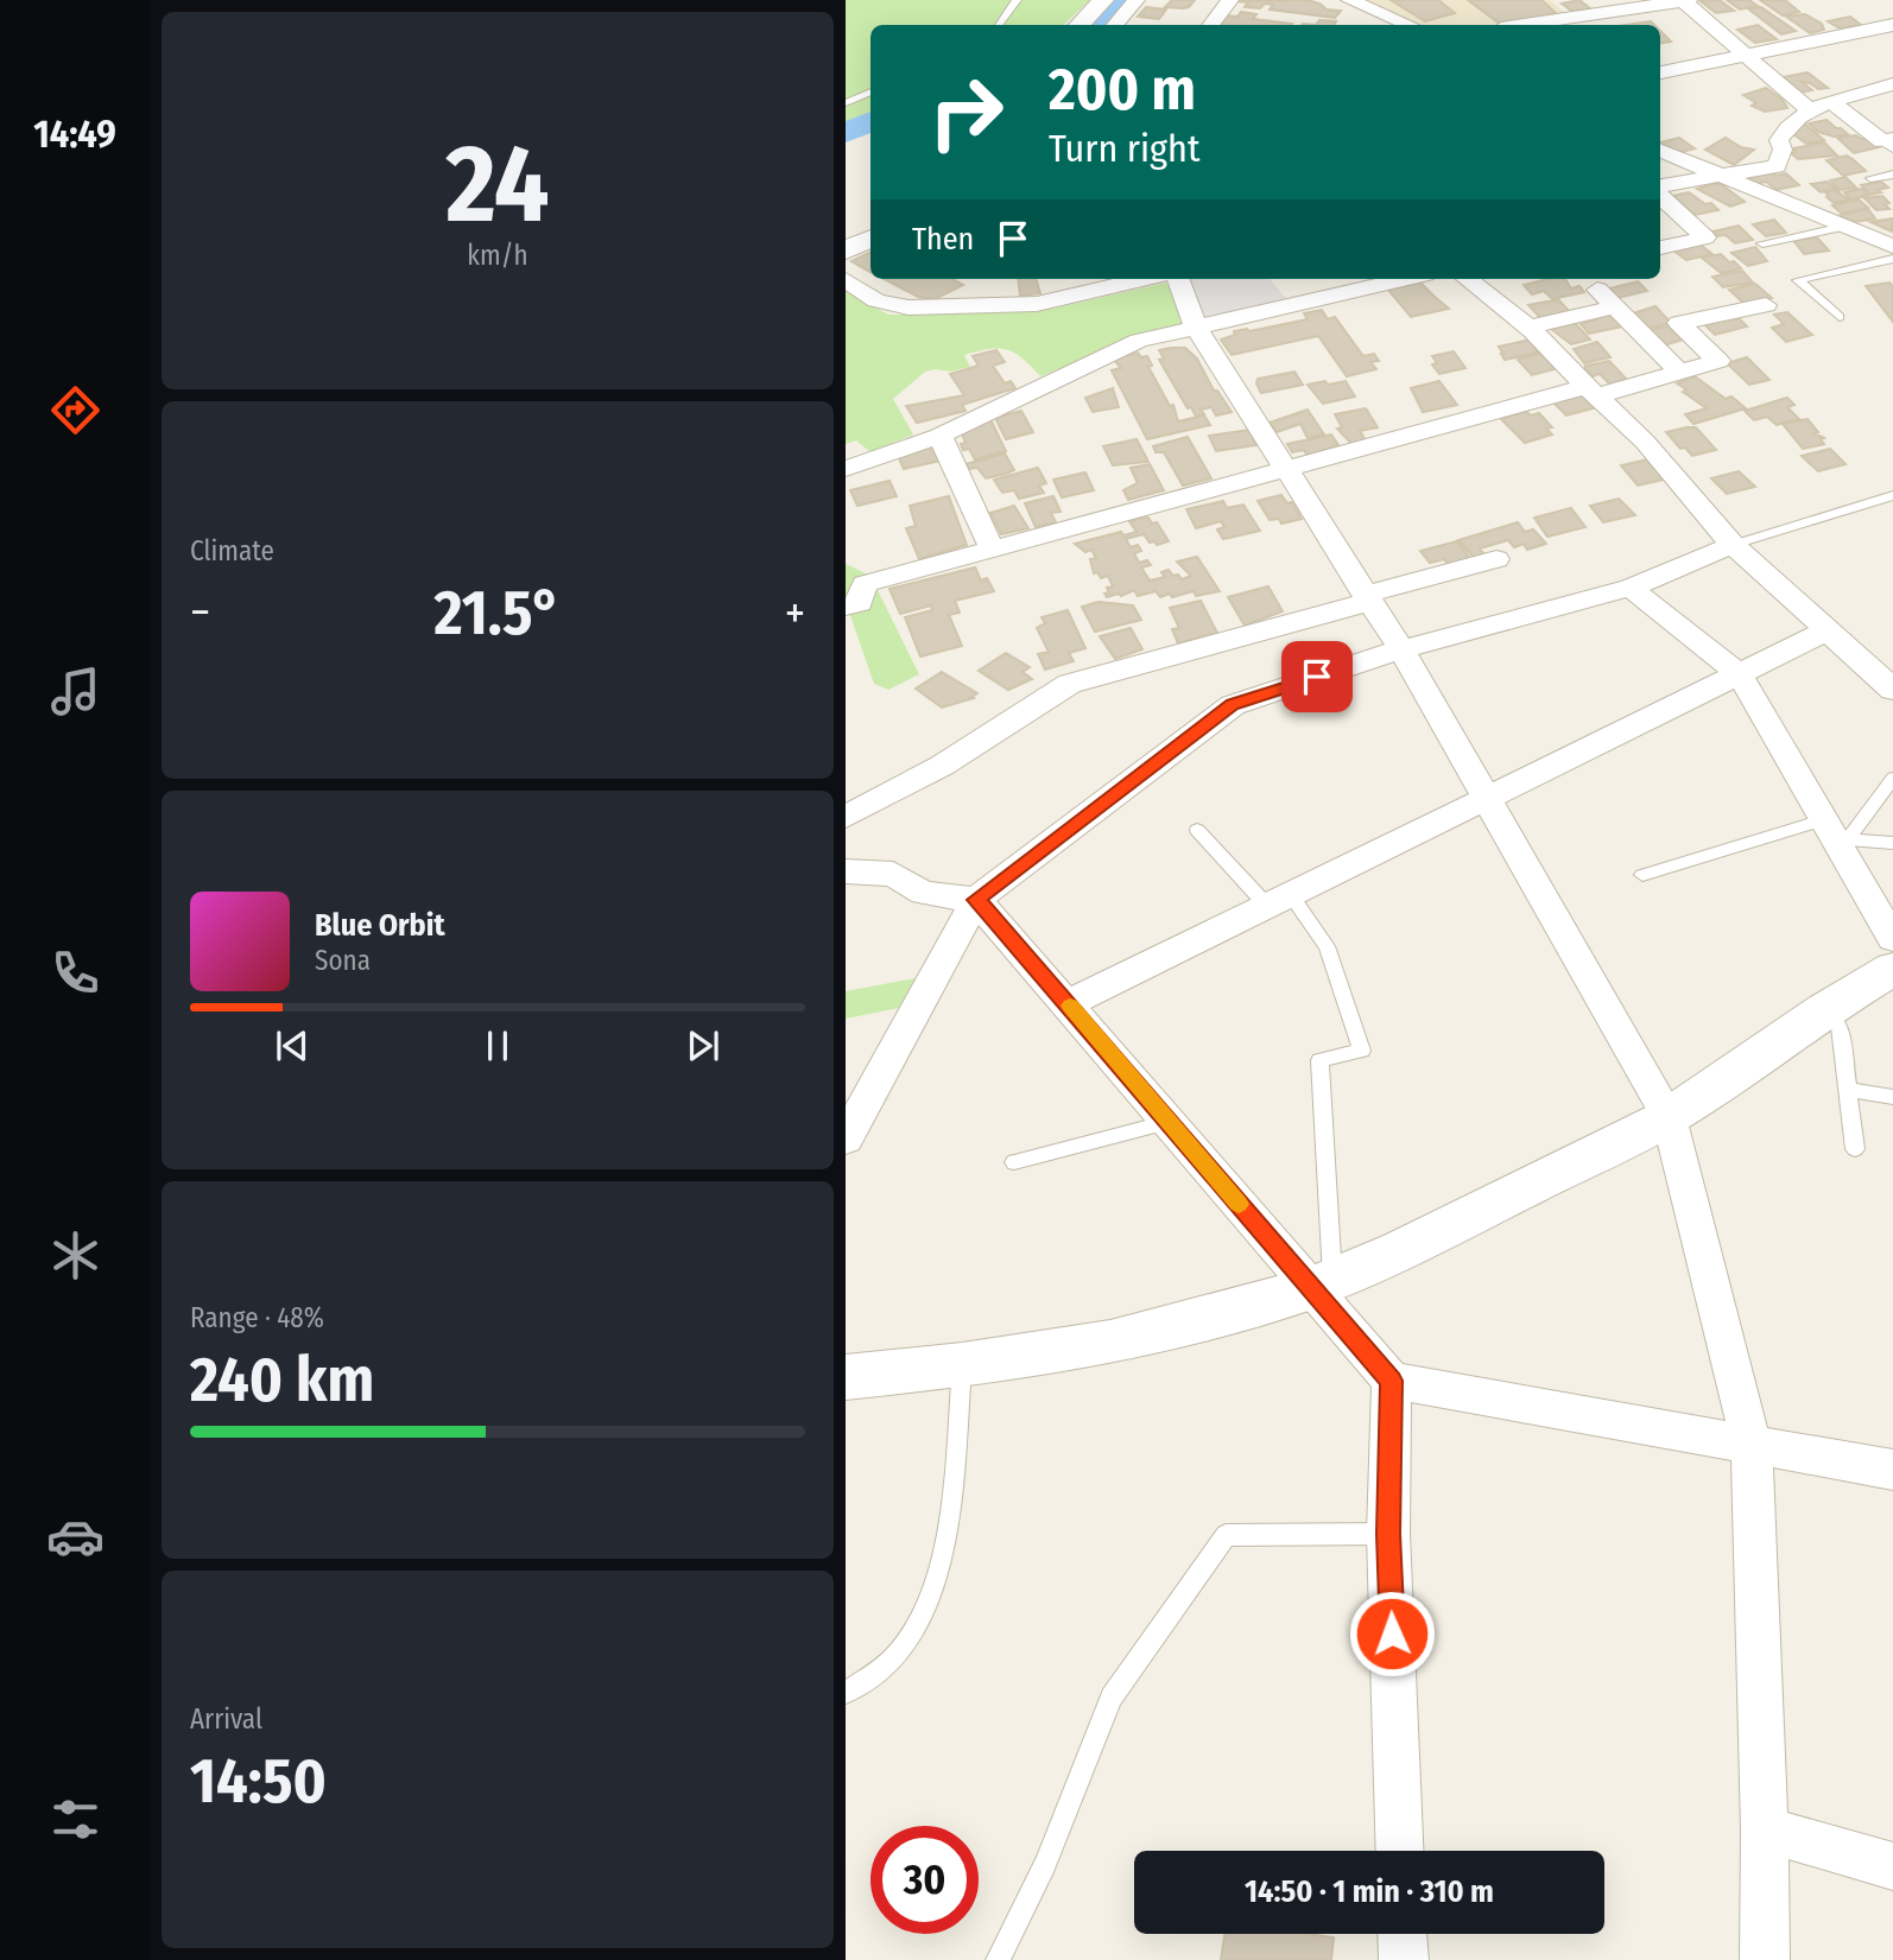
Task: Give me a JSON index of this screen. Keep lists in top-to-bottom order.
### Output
{
  "page": {
    "tabs": "14:49",
    "tile": [
      ["24", "km/h"],
      "Climate",
      ["Range · 48%", "240 km"],
      ["Arrival", "14:50"]
    ],
    "turn": ["200 m", "Turn right"],
    "then": "Then",
    "heat": ["−", "21.5°", "+"],
    "song": ["Blue Orbit", "Sona"],
    "limit": "30",
    "trip": "14:50 · 1 min · 310 m"
  }
}
